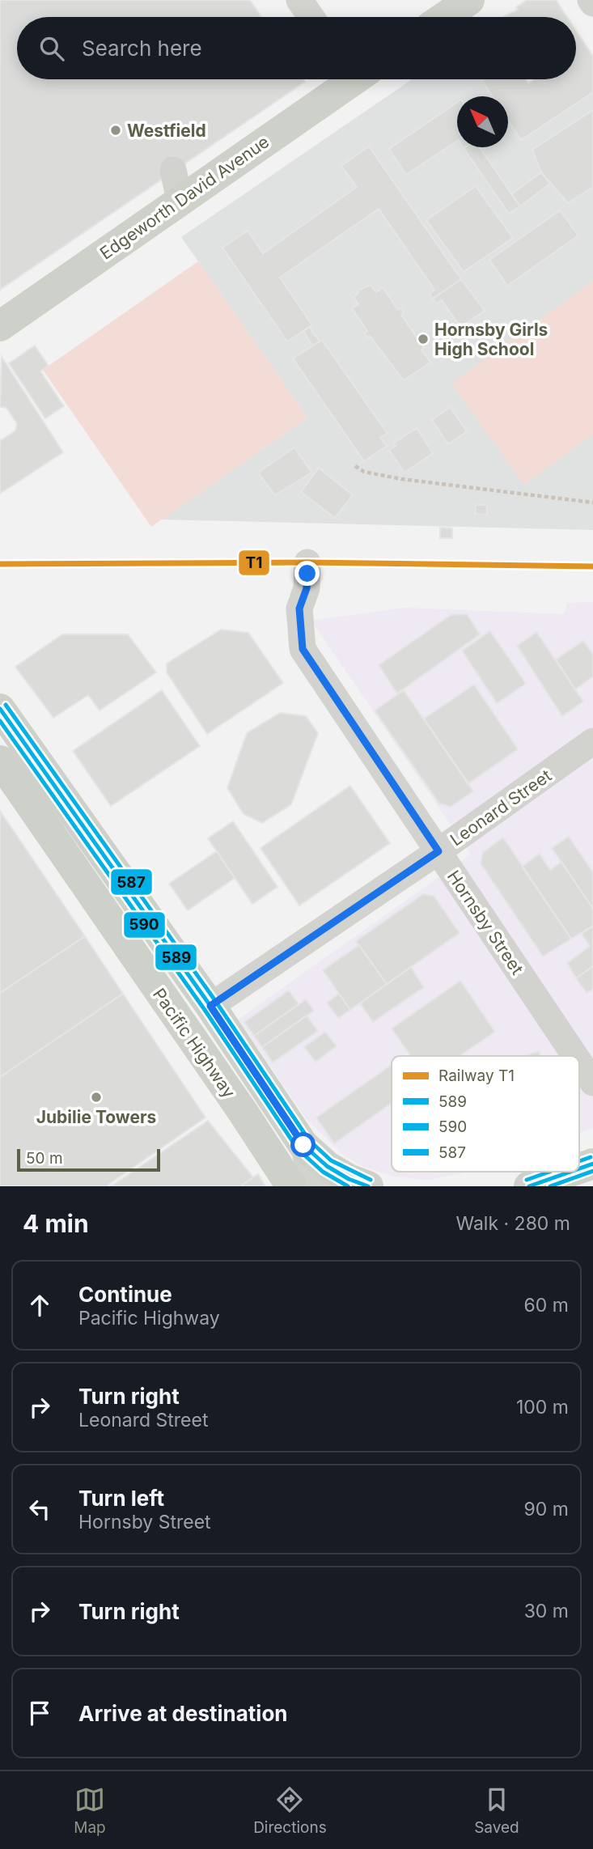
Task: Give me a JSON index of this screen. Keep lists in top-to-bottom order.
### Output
{
  "streets": {
    "main road": ["Edgeworth David Avenue", "Pacific Highway"],
    "street": ["Leonard Street", "Hornsby Street"]
  },
  "crossings": [
    ["Leonard Street", "Hornsby Street"],
    ["Leonard Street", "Pacific Highway"]
  ],
  "places": ["Westfield", "Hornsby Girls High School", "Jubilie Towers"],
  "lines": [
    "rail line T1",
    "transit line 587",
    "transit line 589",
    "transit line 590"
  ],
  "legend": [
    "Railway T1",
    "589",
    "590",
    "587"
  ],
  "scale_bar": "50 m",
  "north": "top left",
  "page": {
    "search": "Search here",
    "scale": "50 m",
    "heading": ["4 min", "Walk · 280 m"],
    "list": [
      ["Continue", "Pacific Highway", "60 m"],
      ["Turn right", "Leonard Street", "100 m"],
      ["Turn left", "Hornsby Street", "90 m"],
      ["Turn right", "30 m"],
      "Arrive at destination"
    ],
    "nav": ["Map", "Directions", "Saved"]
  }
}
